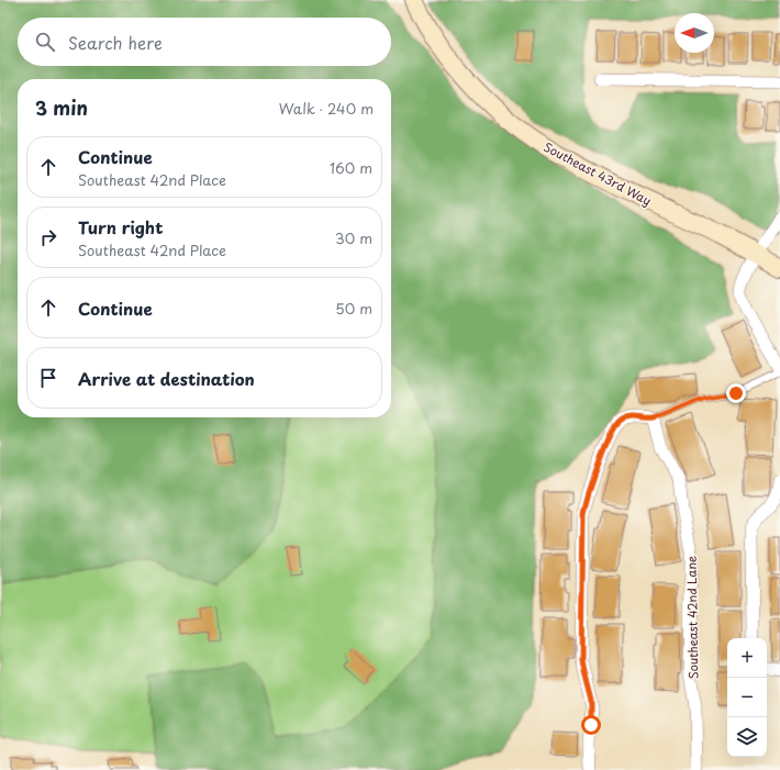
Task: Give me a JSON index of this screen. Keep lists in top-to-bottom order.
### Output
{
  "streets": {
    "main road": ["Southeast 43rd Way"],
    "street": ["Southeast 42nd Lane"]
  },
  "north": "left",
  "page": {
    "search": "Search here",
    "heading": ["3 min", "Walk · 240 m"],
    "list": [
      ["Continue", "Southeast 42nd Place", "160 m"],
      ["Turn right", "Southeast 42nd Place", "30 m"],
      ["Continue", "50 m"],
      "Arrive at destination"
    ],
    "map_buttons": ["+", "−"]
  }
}
